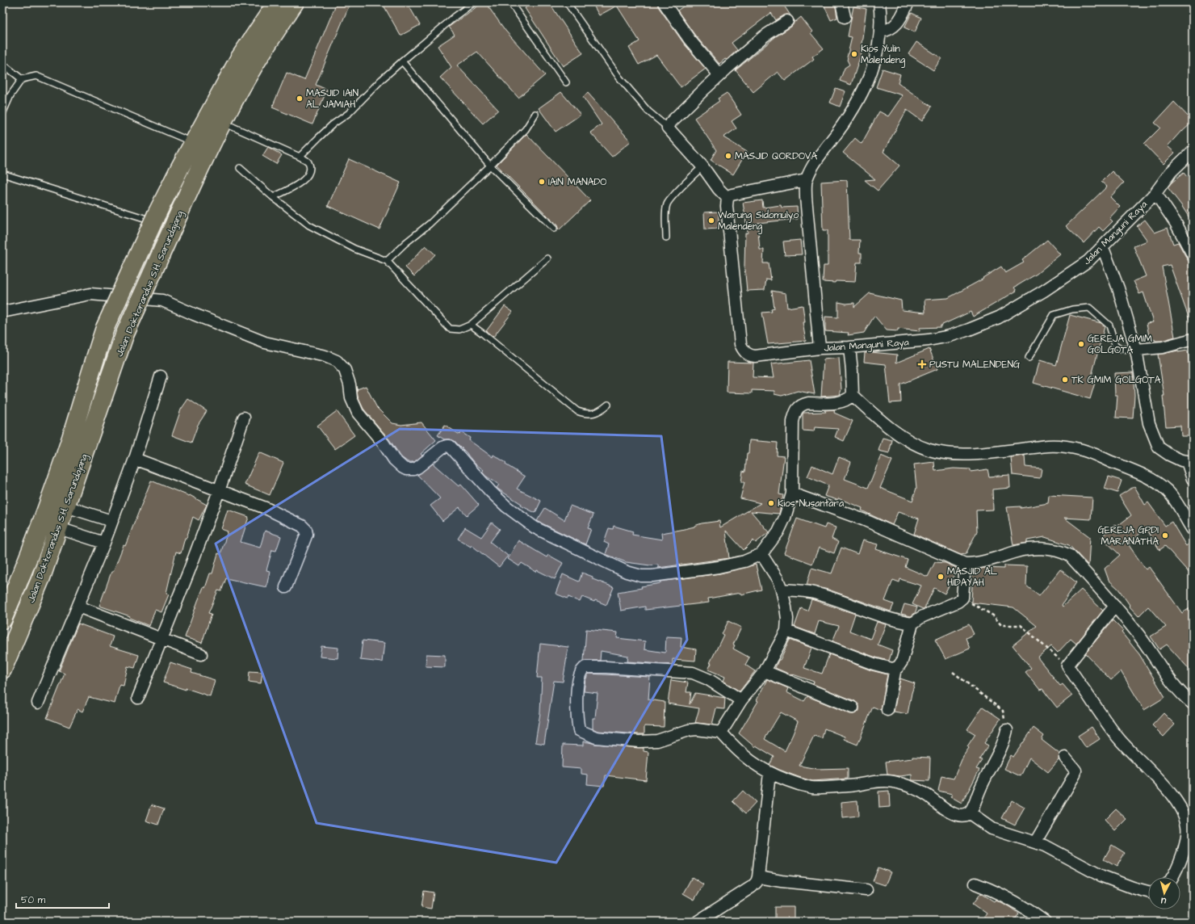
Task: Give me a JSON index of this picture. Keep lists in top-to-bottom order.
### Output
{
  "streets": {
    "highway": ["Jalan Doktorandus S.H. Sarundajang"],
    "street": ["Jalan Manguni Raya"]
  },
  "places": {
    "other": [
      "Kios Yulin Malendeng",
      "MASJID IAIN AL JAMIAH",
      "MASJID QORDOVA",
      "IAIN MANADO",
      "Warung Sidomulyo Malendeng",
      "GEREJA GMIM GOLGOTA",
      "TK GMIM GOLGOTA",
      "Kios Nusantara",
      "GEREJA GPDI MARANATHA",
      "MASJID AL HIDAYAH"
    ],
    "health": ["PUSTU MALENDENG"]
  },
  "scale_bar": "50 m",
  "north": "bottom"
}
